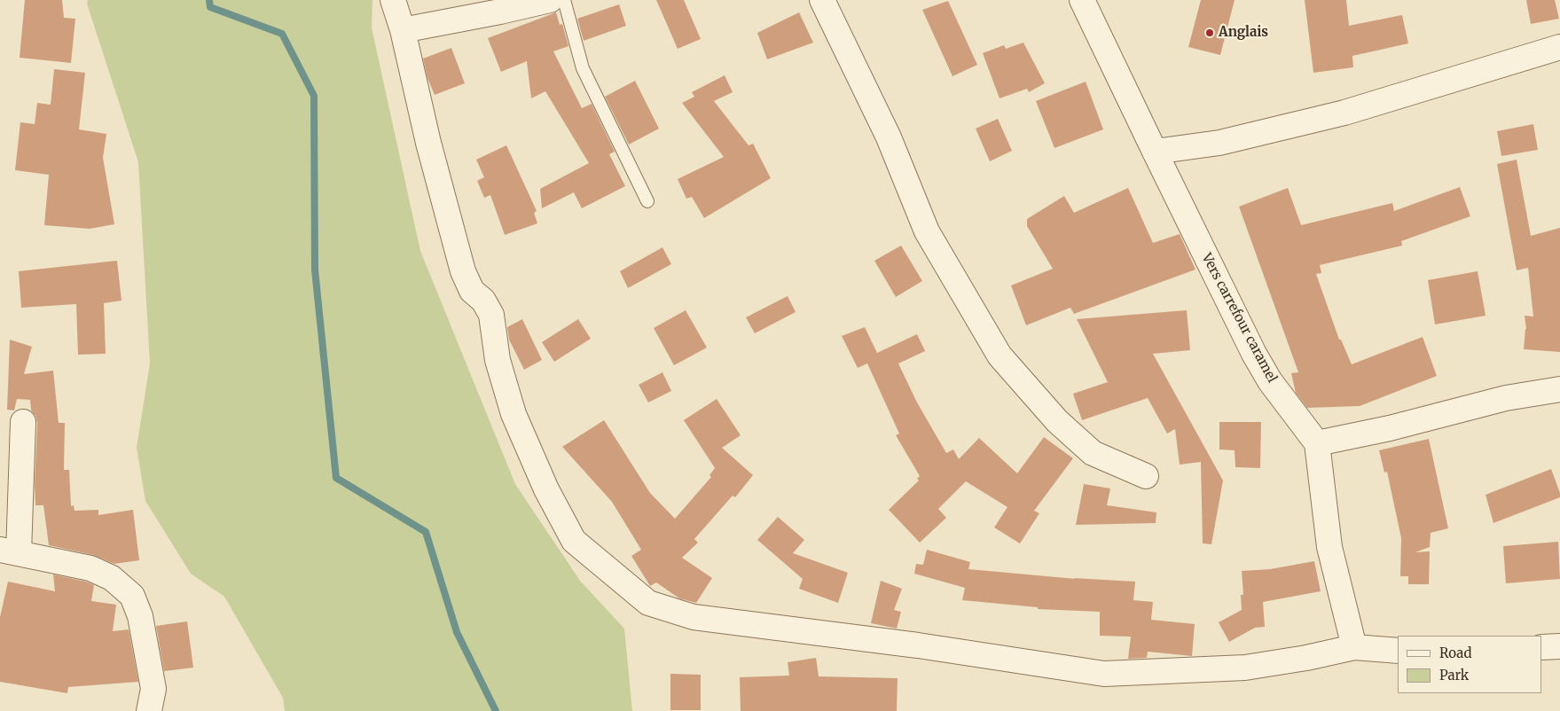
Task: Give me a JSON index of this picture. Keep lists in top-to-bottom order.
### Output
{
  "streets": {
    "street": ["Vers carrefour caramel"]
  },
  "places": ["Anglais"],
  "legend": ["Road", "Park"]
}
